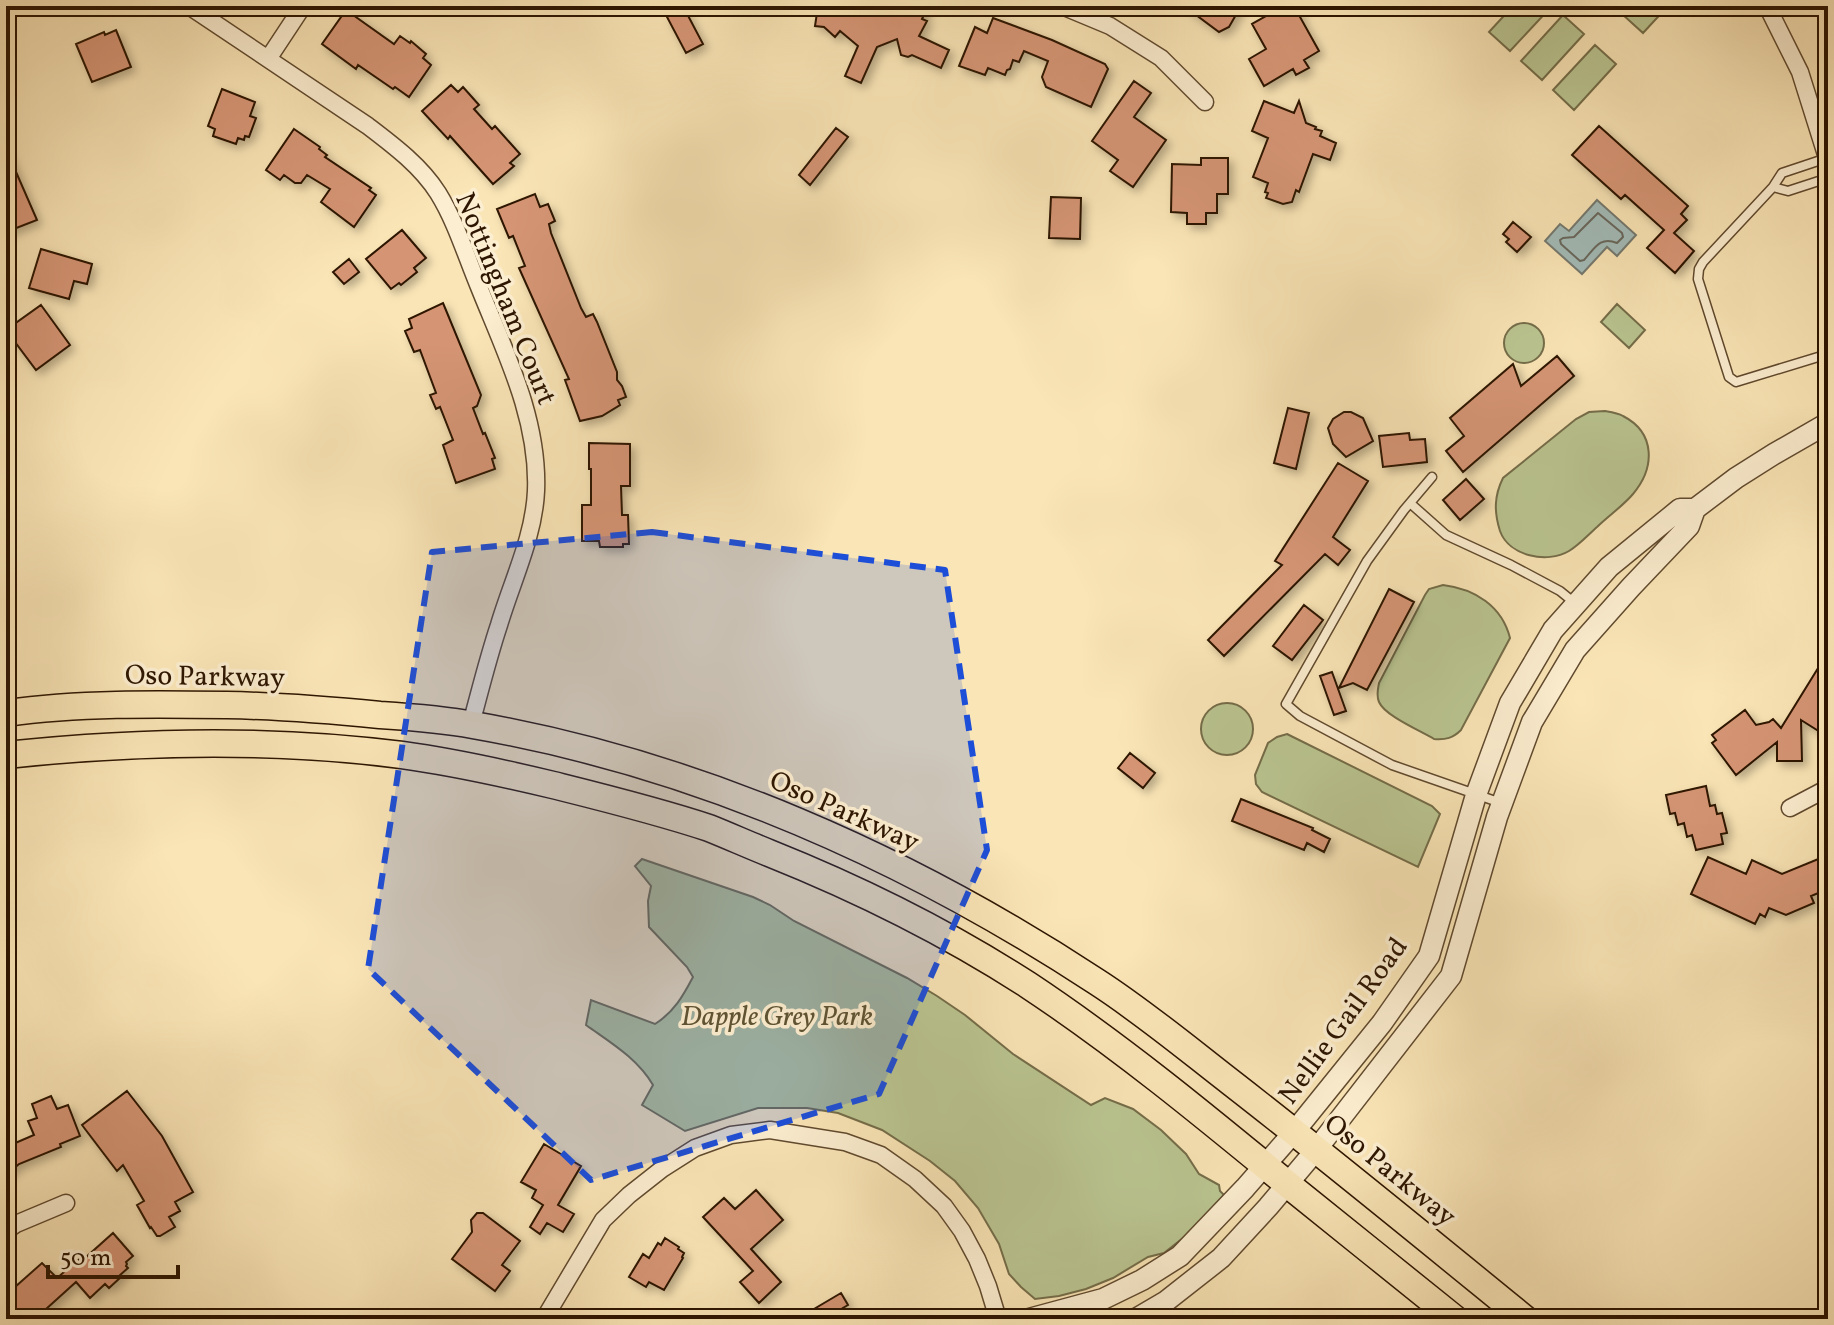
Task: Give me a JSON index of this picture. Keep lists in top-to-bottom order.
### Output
{
  "streets": {
    "main road": ["Oso Parkway"],
    "street": ["Nottingham Court", "Nellie Gail Road"]
  },
  "crossings": [
    ["Nottingham Court", "Oso Parkway"],
    ["Oso Parkway", "Nellie Gail Road"]
  ],
  "parks": ["Dapple Grey Park"],
  "scale_bar": "50 m"
}
